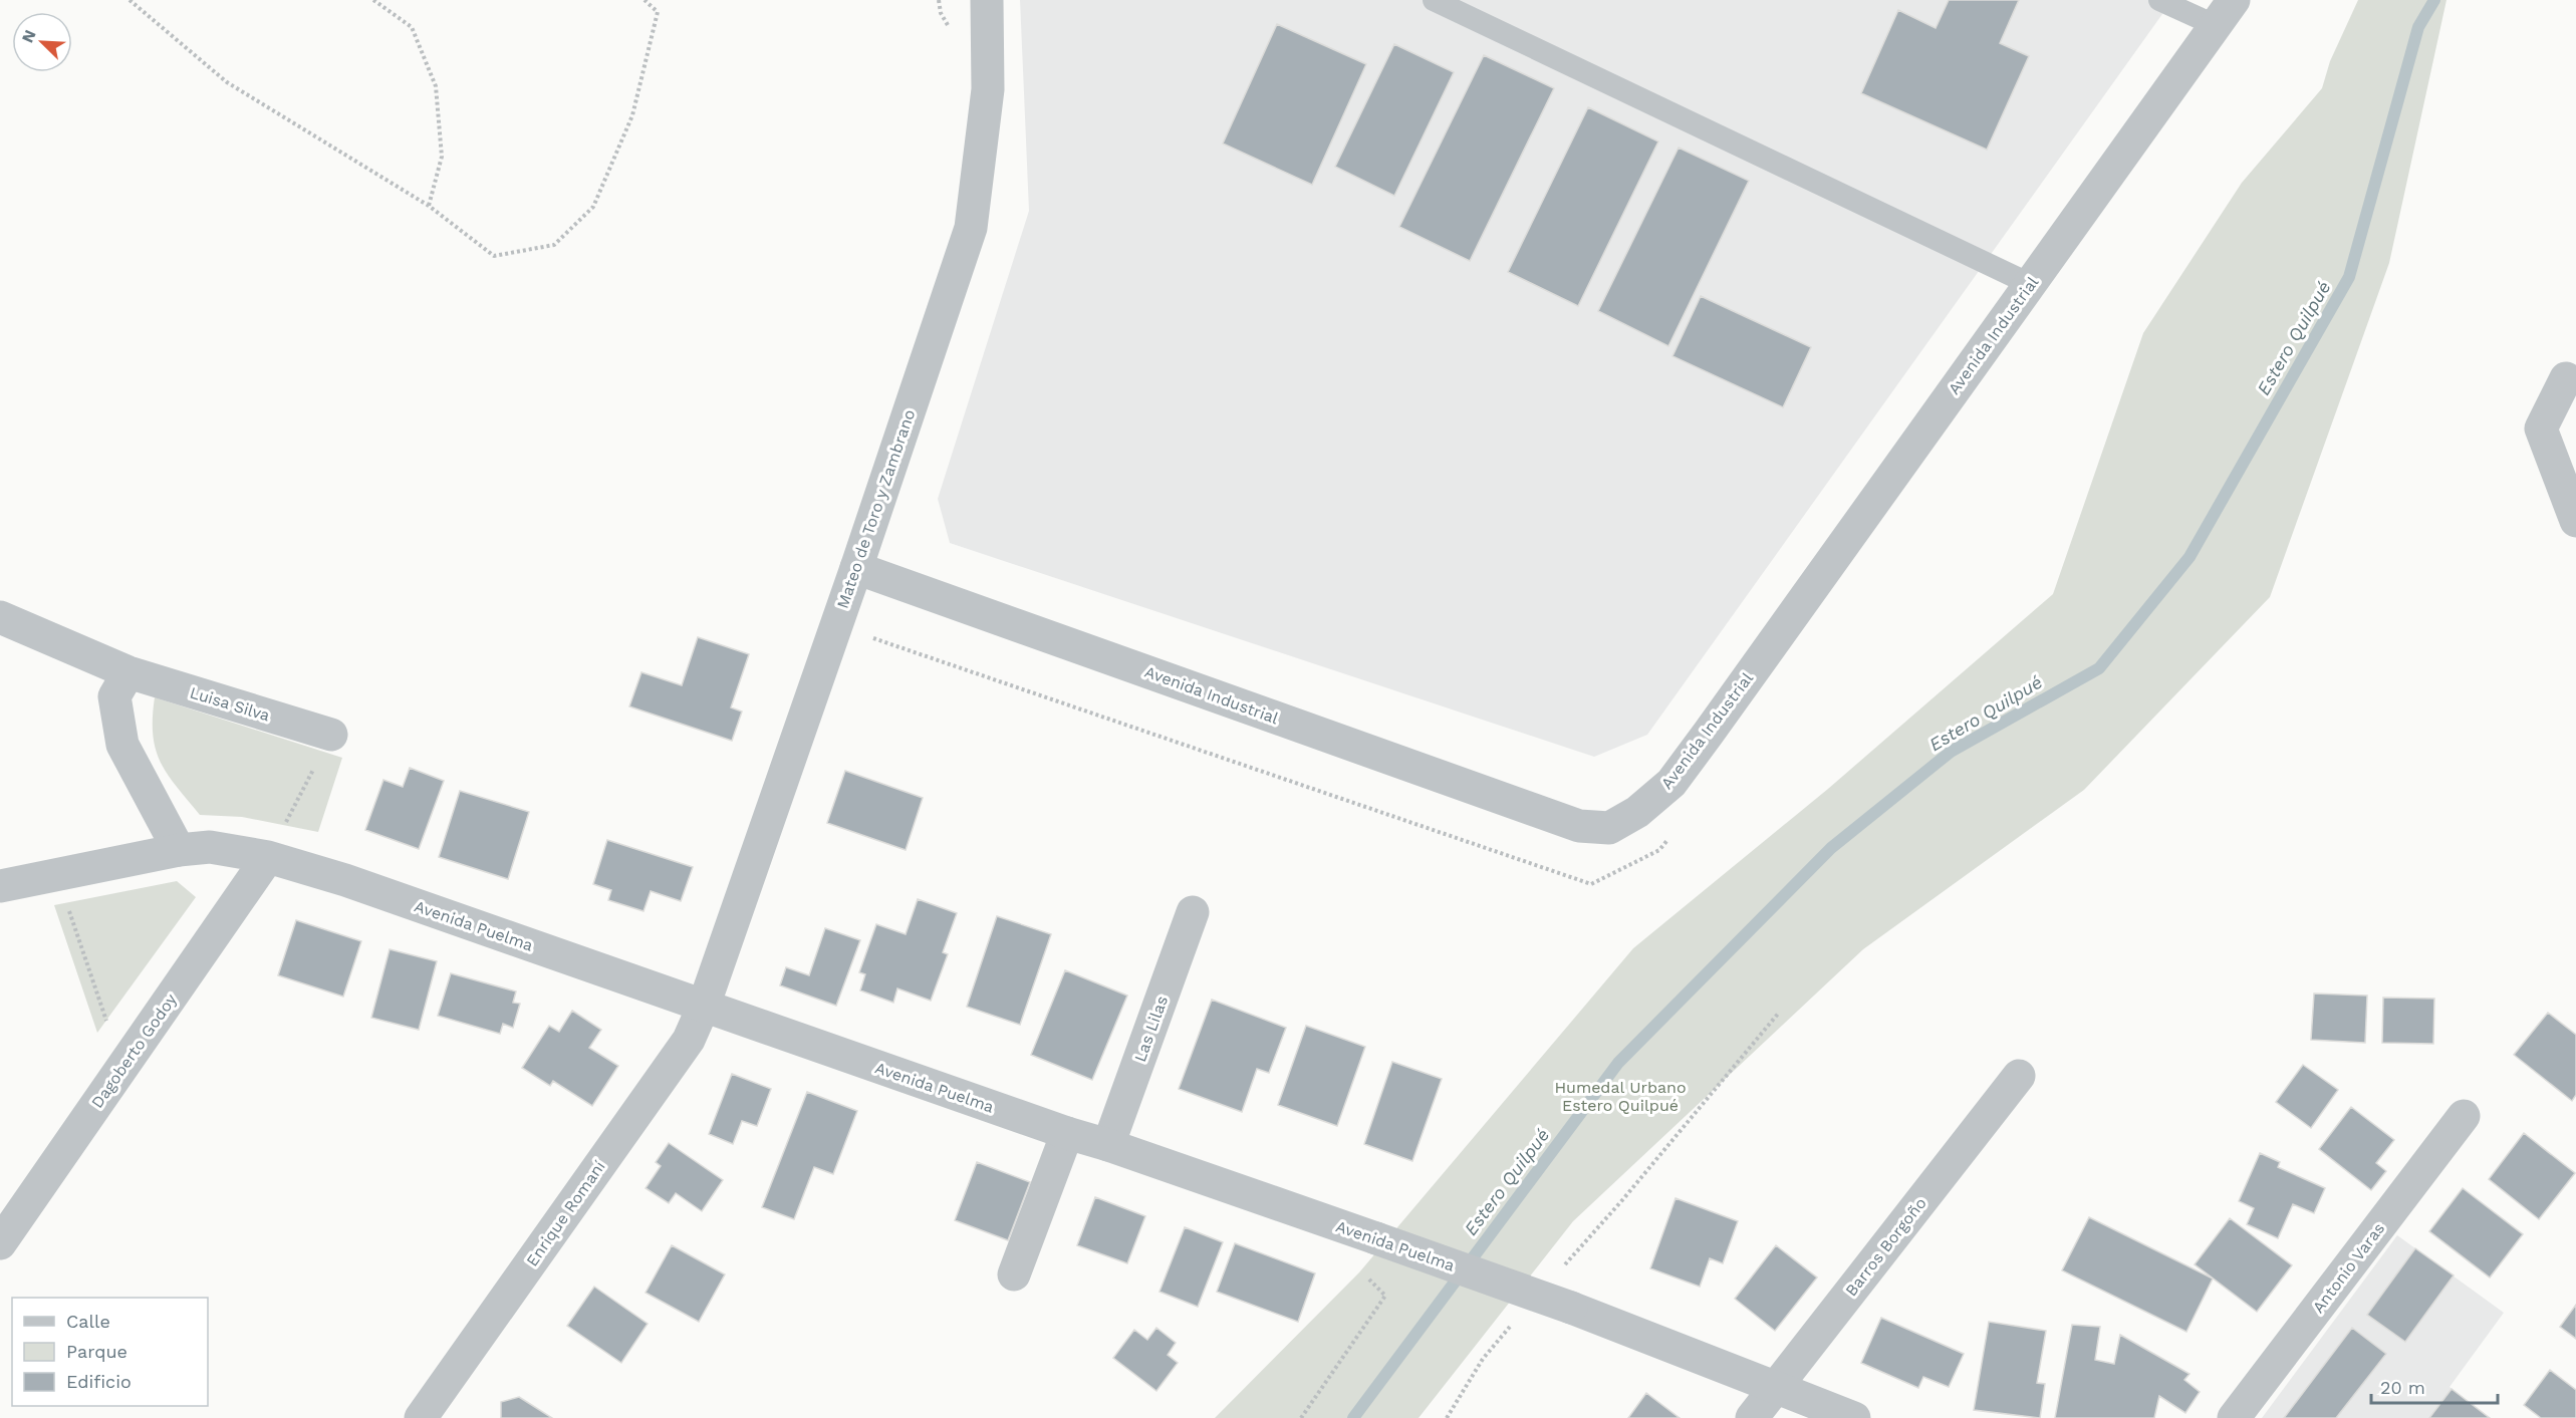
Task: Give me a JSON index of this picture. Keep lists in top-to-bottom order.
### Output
{
  "streets": {
    "street": [
      "Avenida Industrial",
      "Mateo de Toro y Zambrano",
      "Luisa Silva",
      "Avenida Puelma",
      "Las Lilas",
      "Dagoberto Godoy",
      "Enrique Romaní",
      "Barros Borgoño",
      "Antonio Varas"
    ]
  },
  "crossings": [
    ["Avenida Industrial", "Mateo de Toro y Zambrano"],
    ["Mateo de Toro y Zambrano", "Avenida Puelma"],
    ["Mateo de Toro y Zambrano", "Enrique Romaní"],
    ["Avenida Puelma", "Las Lilas"],
    ["Avenida Puelma", "Dagoberto Godoy"],
    ["Avenida Puelma", "Enrique Romaní"],
    ["Avenida Puelma", "Barros Borgoño"]
  ],
  "water": ["Estero Quilpué"],
  "parks": ["Humedal Urbano Estero Quilpué"],
  "legend": ["Calle", "Parque", "Edificio"],
  "scale_bar": "20 m",
  "north": "top left"
}
